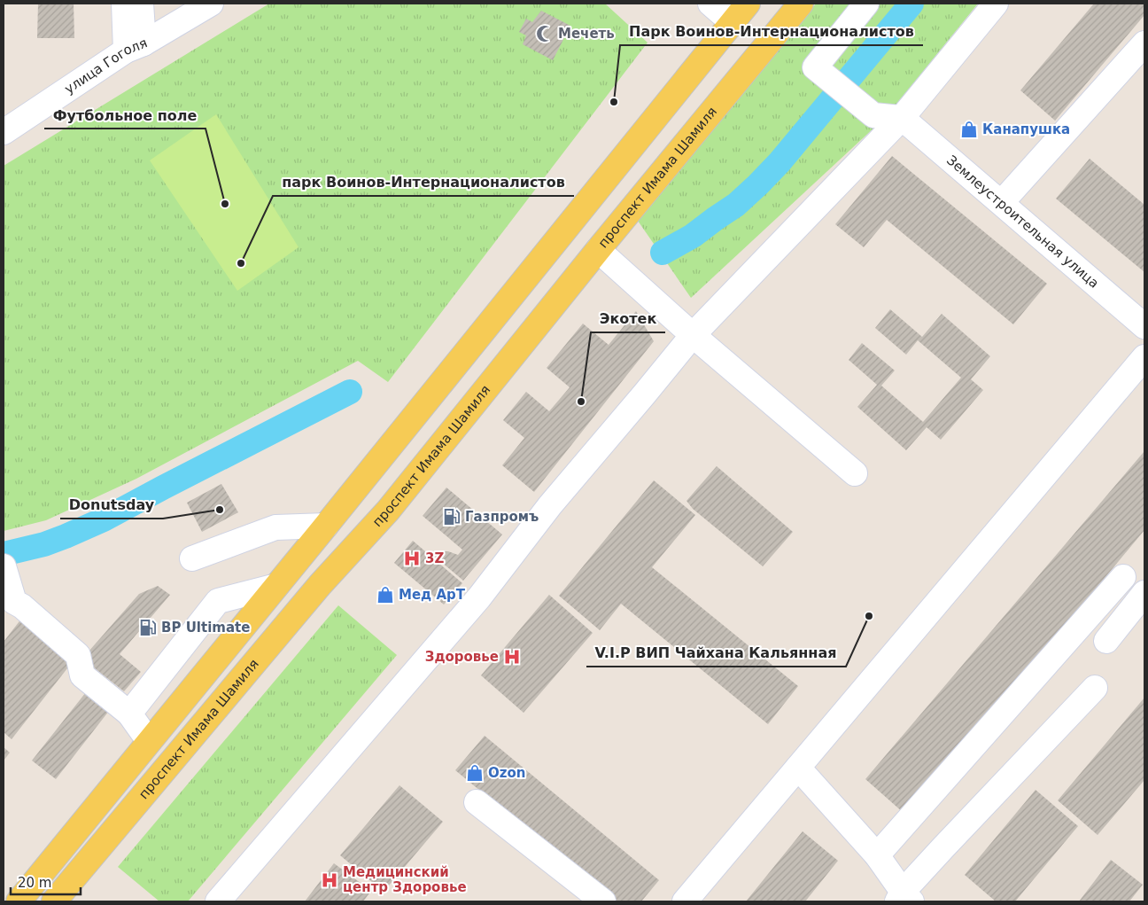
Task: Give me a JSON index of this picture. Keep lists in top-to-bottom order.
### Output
{
  "streets": {
    "main road": ["проспект Имама Шамиля"],
    "street": ["улица Гоголя", "Землеустроительная улица"]
  },
  "places": {
    "mosque": ["Мечеть"],
    "other": [
      "Парк Воинов-Интернационалистов",
      "Футбольное поле",
      "парк Воинов-Интернационалистов",
      "Экотек",
      "Donutsday",
      "V.I.P ВИП Чайхана Кальянная"
    ],
    "shop": ["Канапушка", "Мед АрТ", "Ozon"],
    "fuel station": ["Газпромъ", "BP Ultimate"],
    "hospital": ["3Z", "Здоровье", "Медицинский центр Здоровье"]
  },
  "scale_bar": "20 m"
}
